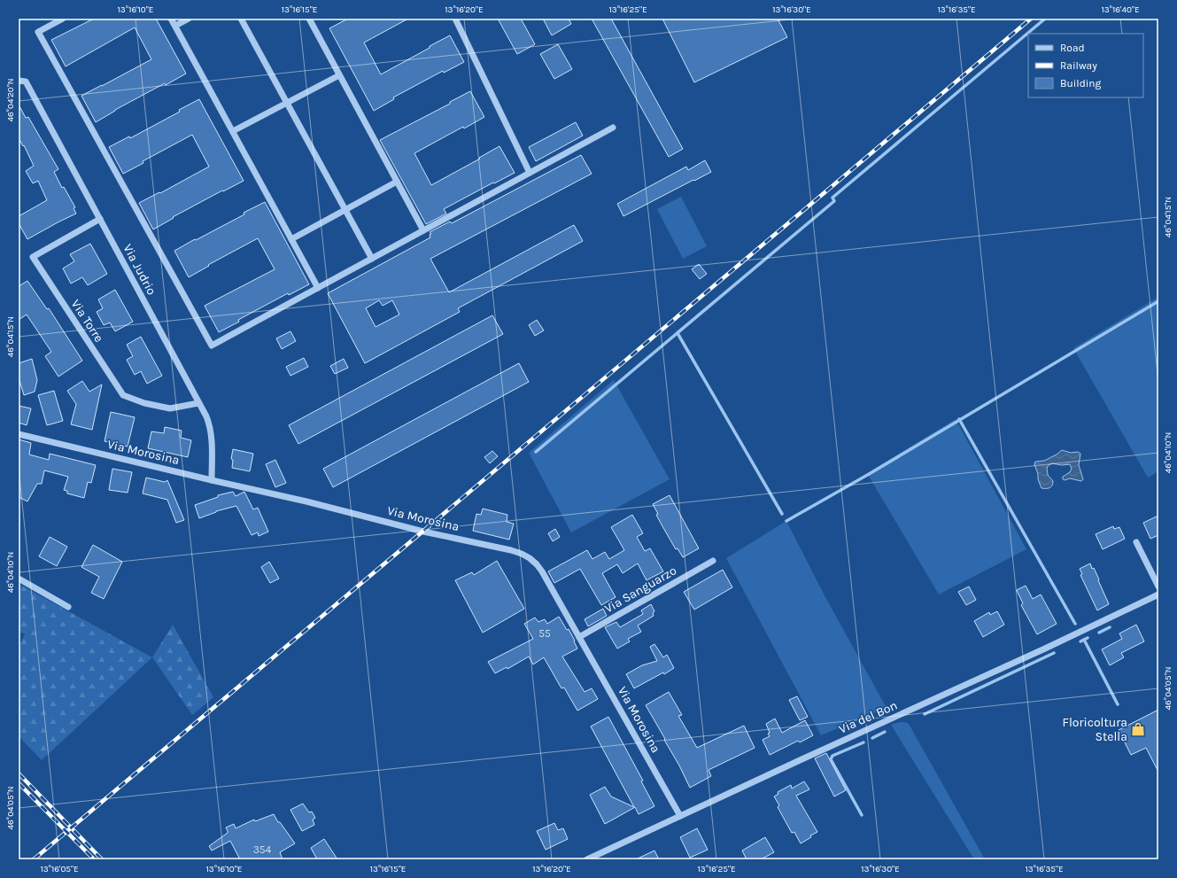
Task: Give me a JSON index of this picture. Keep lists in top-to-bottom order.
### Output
{
  "streets": {
    "street": [
      "Via Judrio",
      "Via Torre",
      "Via Morosina",
      "Via Sanguarzo",
      "Via del Bon"
    ]
  },
  "crossings": [
    ["Via Judrio", "Via Torre"],
    ["Via Judrio", "Via Morosina"],
    ["Via Morosina", "Via Sanguarzo"],
    ["Via Morosina", "Via del Bon"]
  ],
  "places": {
    "shop": ["Floricoltura Stella"]
  },
  "house_numbers": ["55", "354"],
  "legend": ["Road", "Railway", "Building"],
  "coordinates": [
    "13°16'10\"E",
    "13°16'15\"E",
    "13°16'20\"E",
    "13°16'25\"E",
    "13°16'30\"E",
    "13°16'35\"E",
    "13°16'40\"E",
    "46°04'20\"N",
    "46°04'15\"N",
    "46°04'10\"N",
    "46°04'05\"N",
    "13°16'05\"E"
  ]
}
